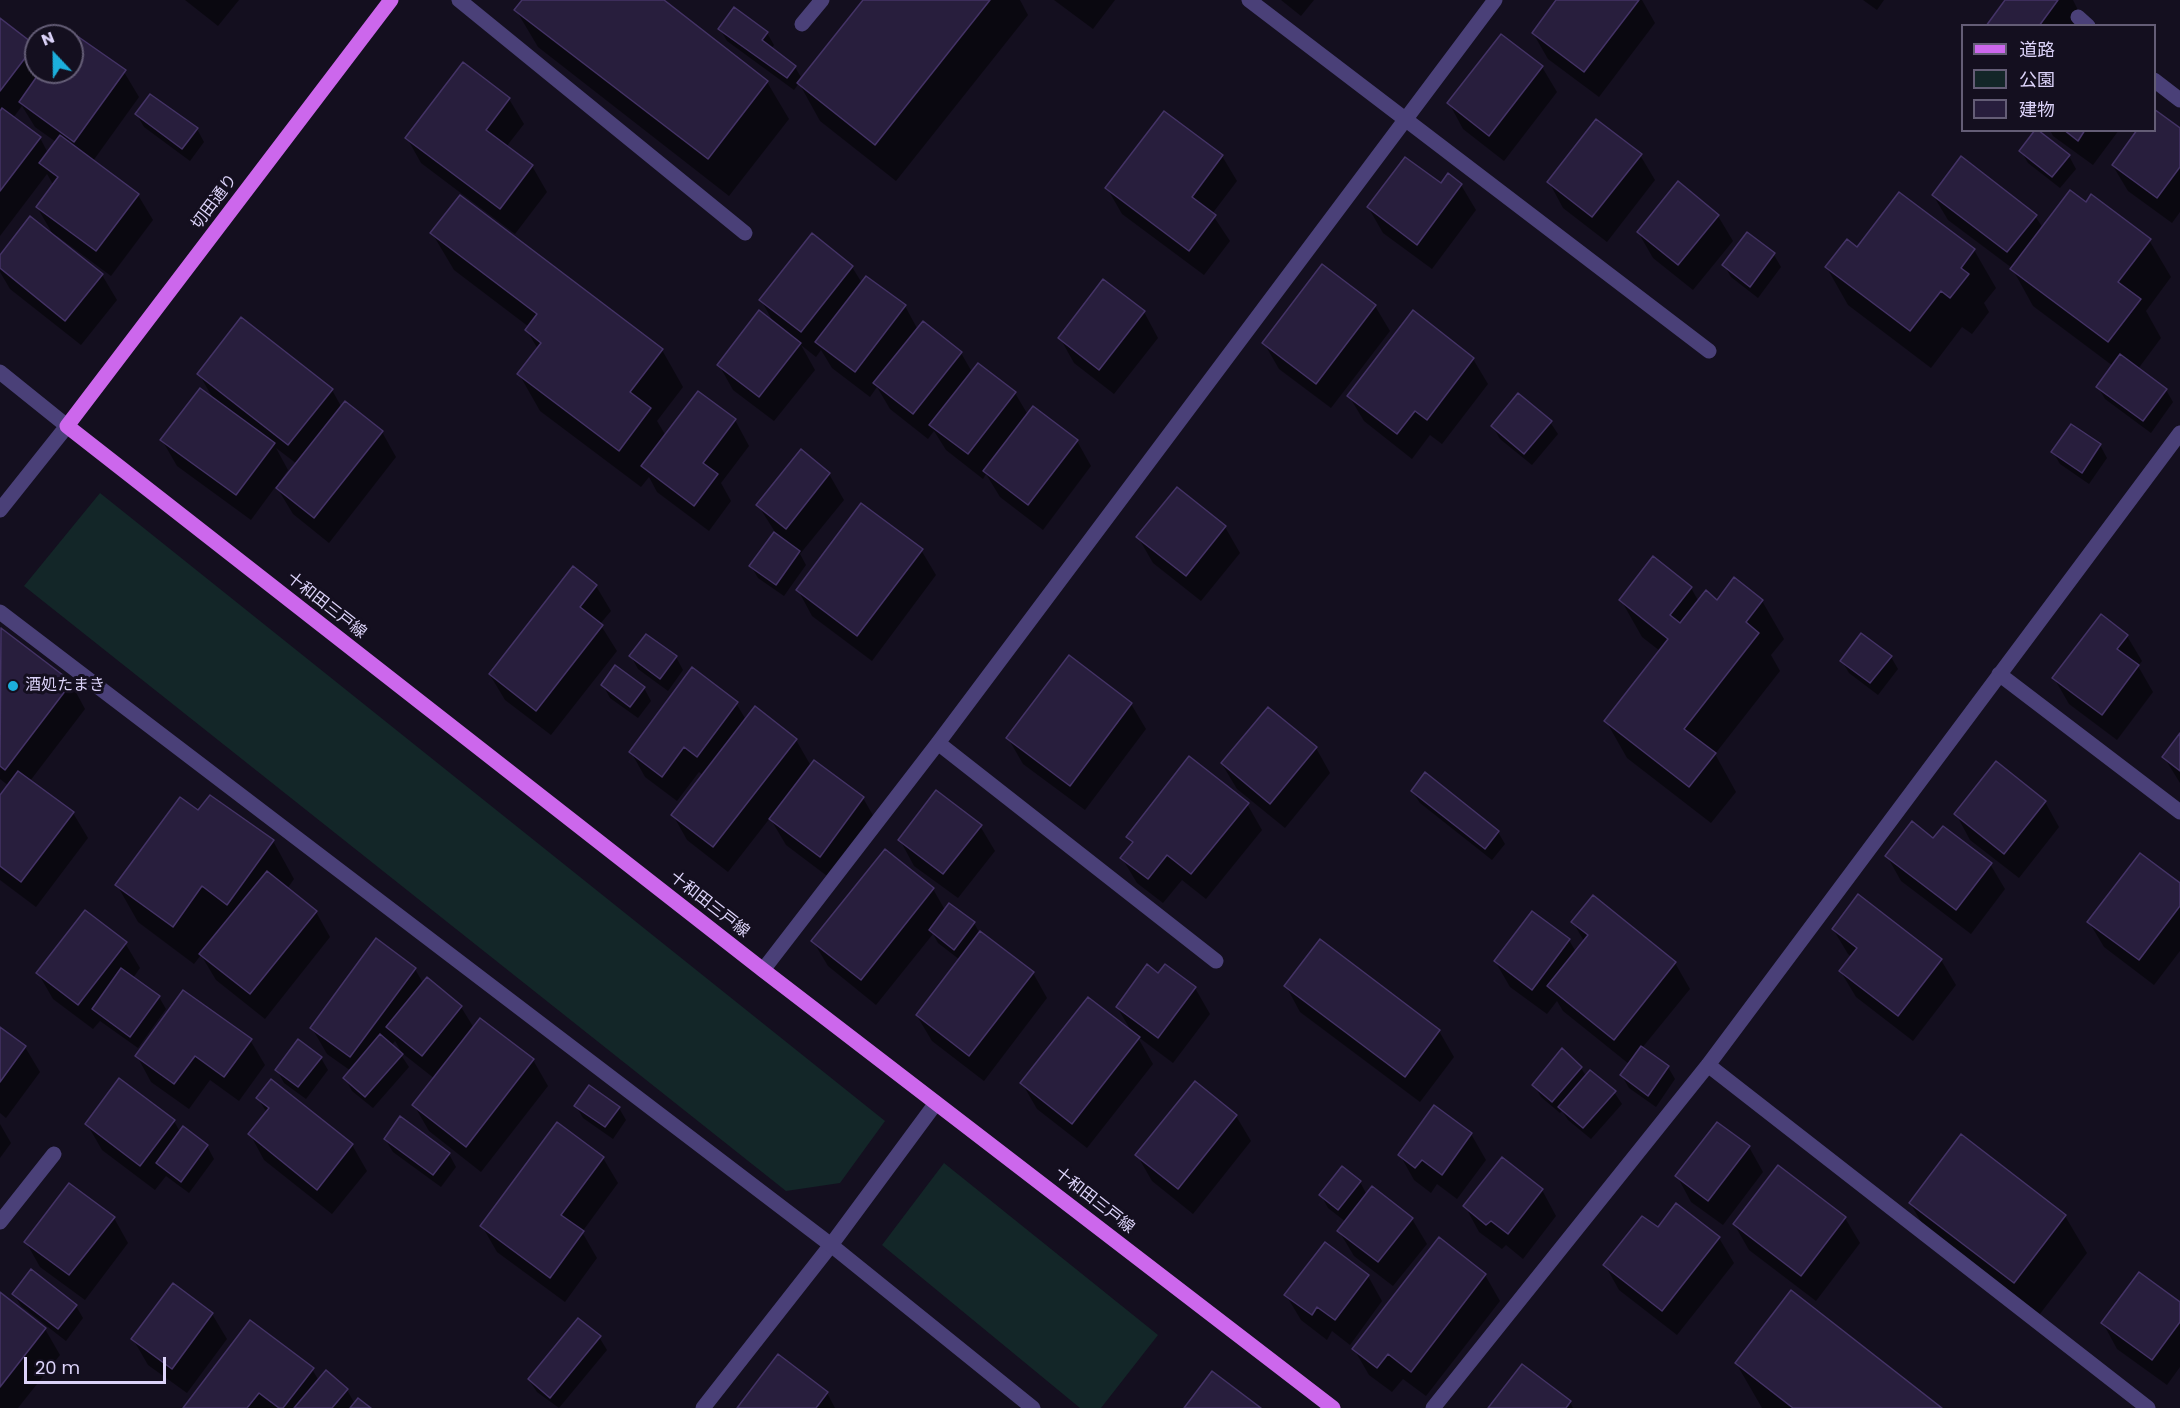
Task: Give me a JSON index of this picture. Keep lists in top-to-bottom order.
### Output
{
  "streets": {
    "main road": ["切田通り", "十和田三戸線"]
  },
  "crossings": [
    ["切田通り", "十和田三戸線"]
  ],
  "places": ["酒処たまき"],
  "legend": ["道路", "公園", "建物"],
  "scale_bar": "20 m",
  "north": "top"
}
